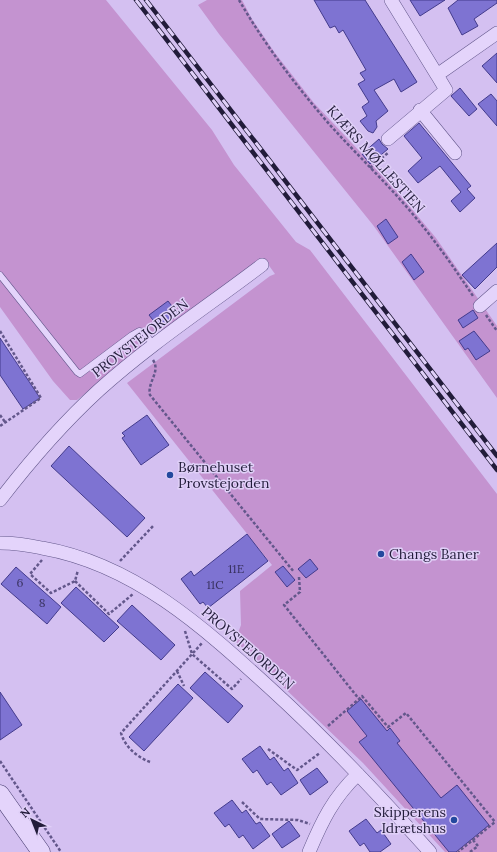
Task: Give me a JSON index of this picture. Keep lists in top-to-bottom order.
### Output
{
  "streets": {
    "street": ["PROVSTEJORDEN"],
    "path": ["KJÆRS MØLLESTIEN"]
  },
  "places": ["Børnehuset Provstejorden", "Changs Baner", "Skipperens Idrætshus"],
  "house_numbers": [
    "11E",
    "6",
    "11C",
    "8"
  ],
  "north": "top left"
}
